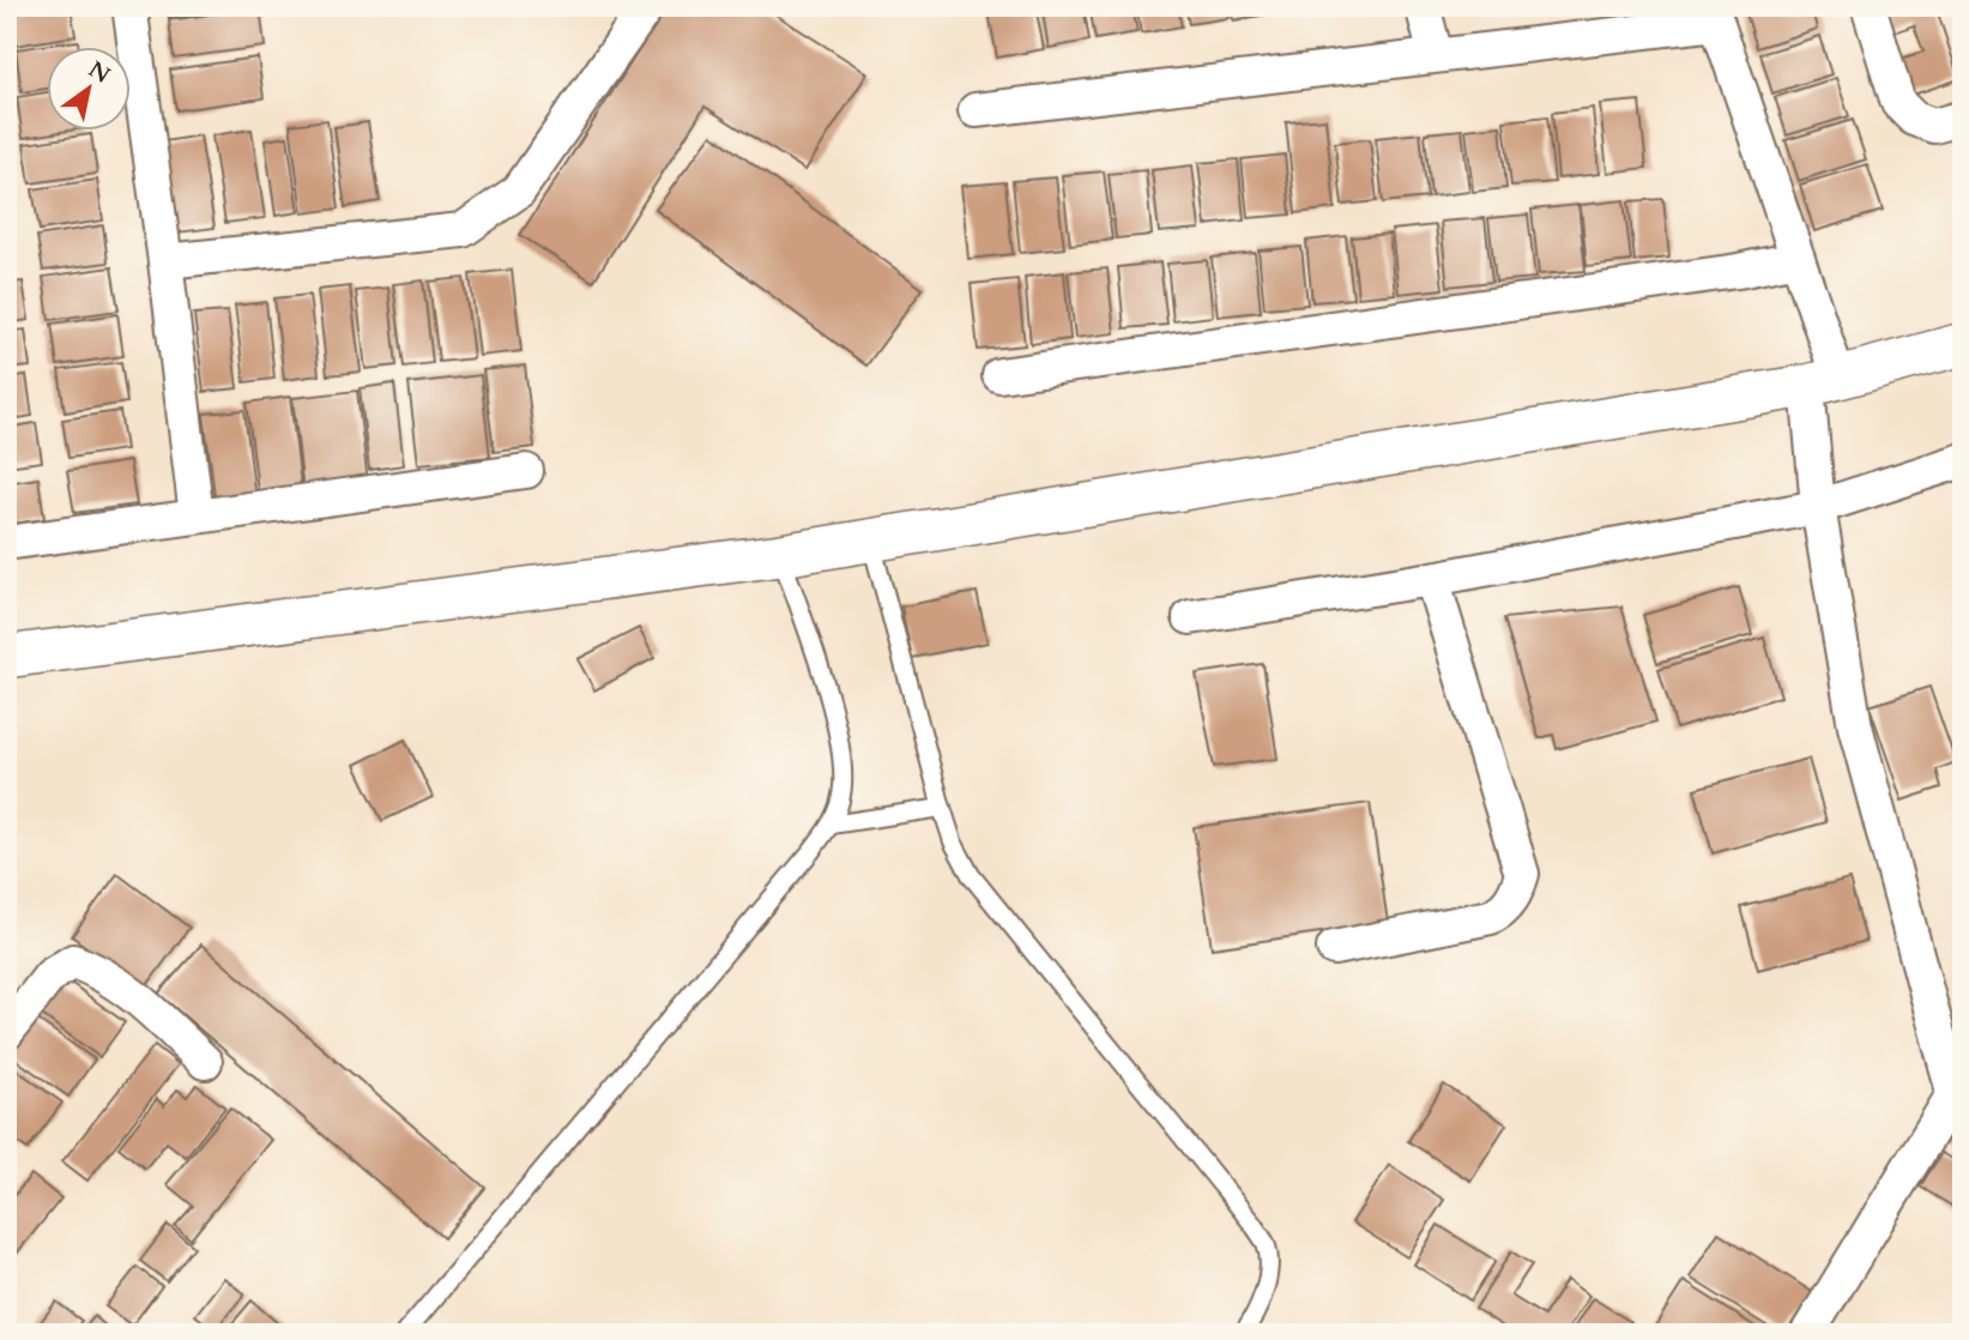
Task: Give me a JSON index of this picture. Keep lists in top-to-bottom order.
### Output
{
  "north": "top right"
}
